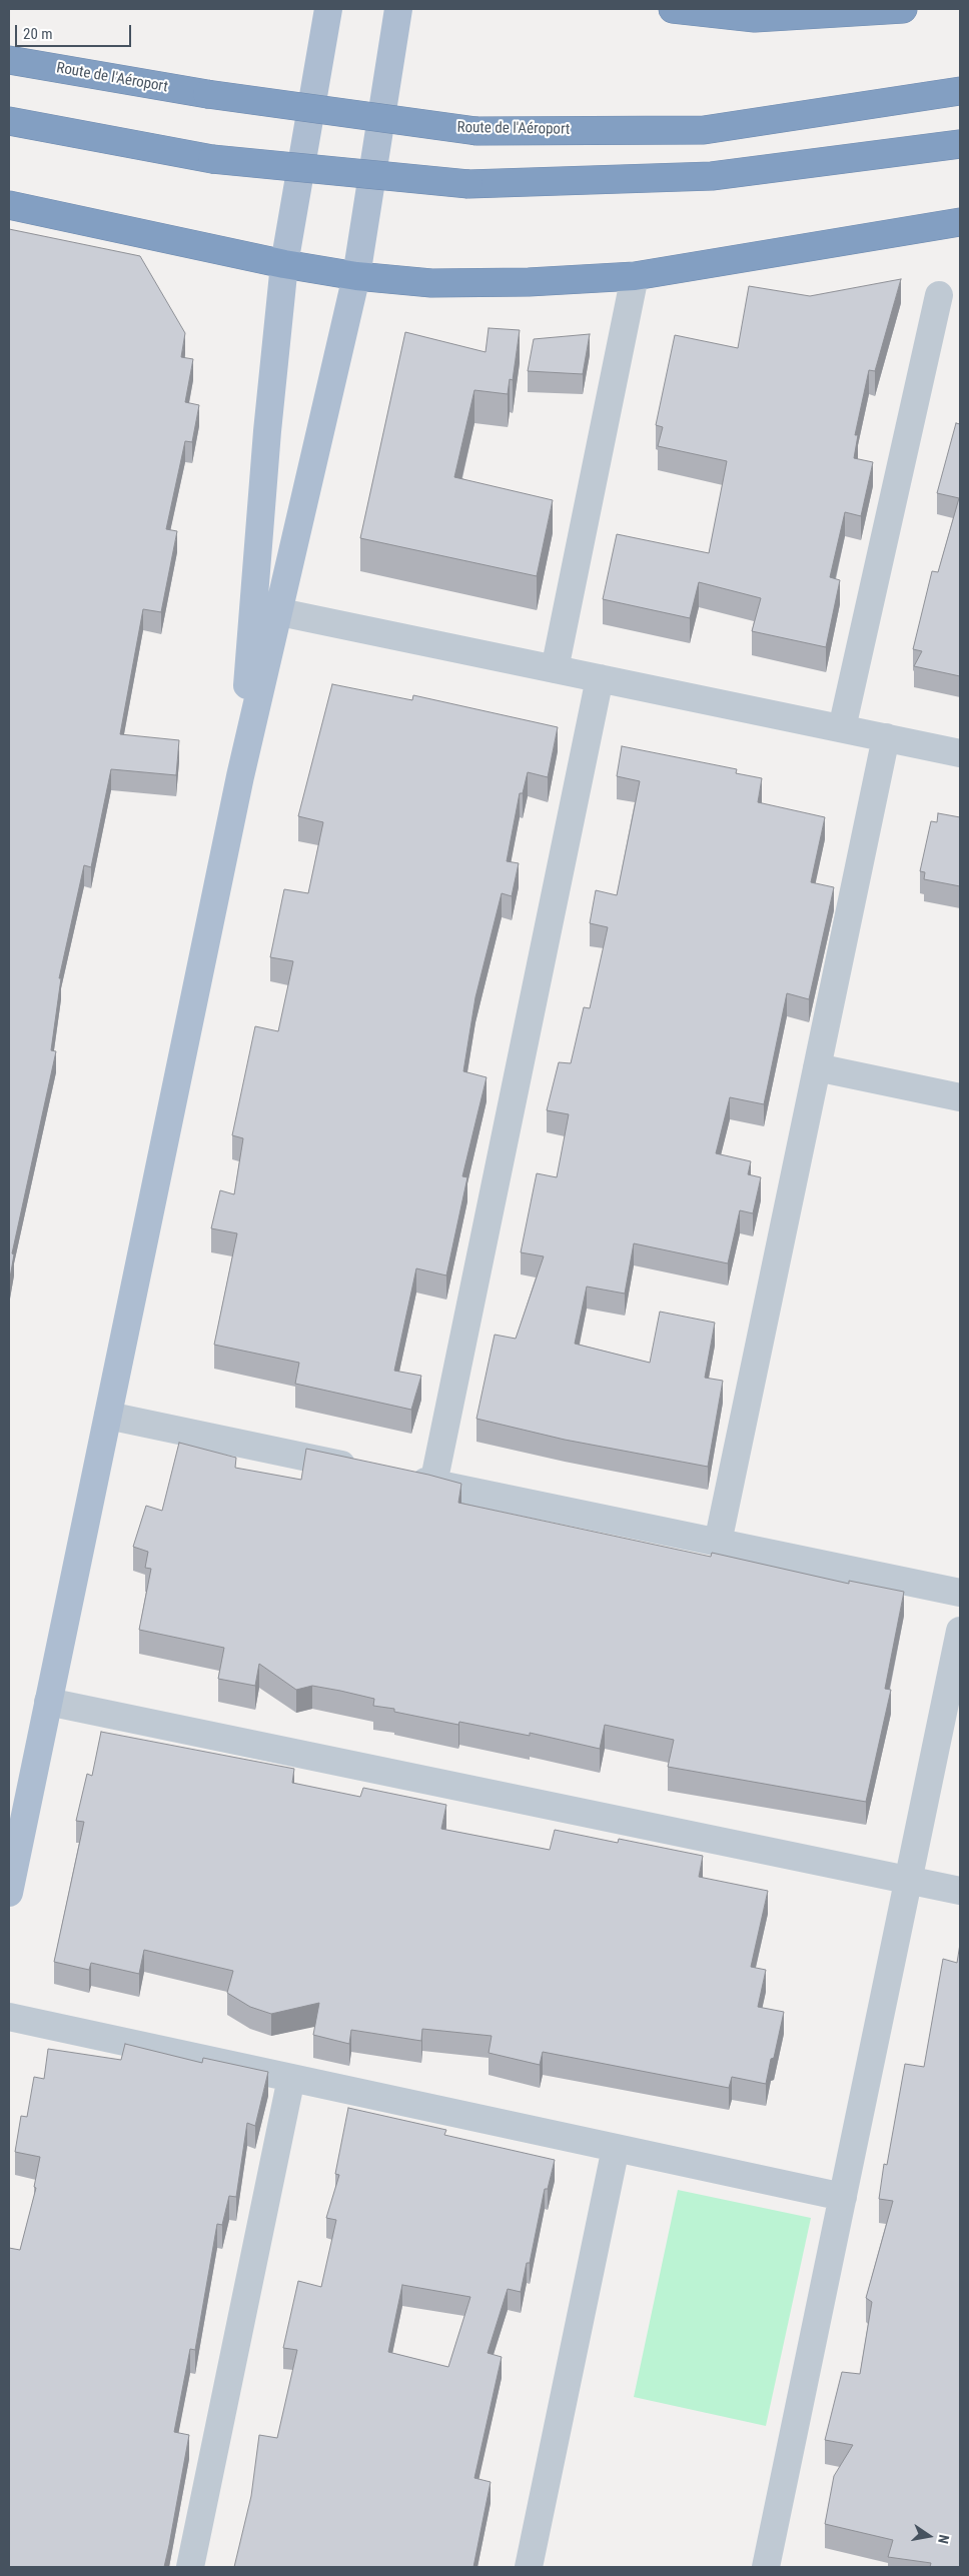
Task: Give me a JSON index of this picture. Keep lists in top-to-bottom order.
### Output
{
  "streets": {
    "highway": ["Route de l'Aéroport"]
  },
  "scale_bar": "20 m",
  "north": "right"
}
